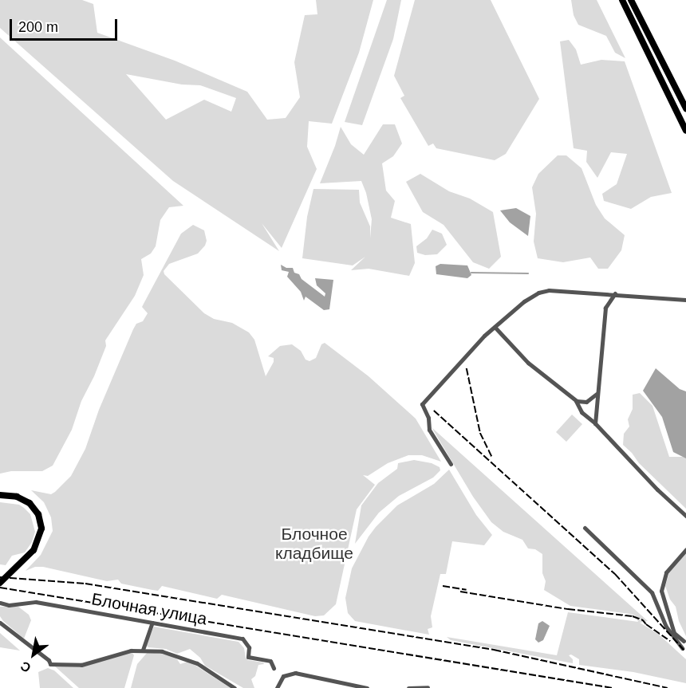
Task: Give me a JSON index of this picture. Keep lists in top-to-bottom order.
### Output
{
  "streets": {
    "street": ["Блочная улица"]
  },
  "parks": ["Блочное кладбище"],
  "scale_bar": "200 m",
  "north": "bottom left"
}
